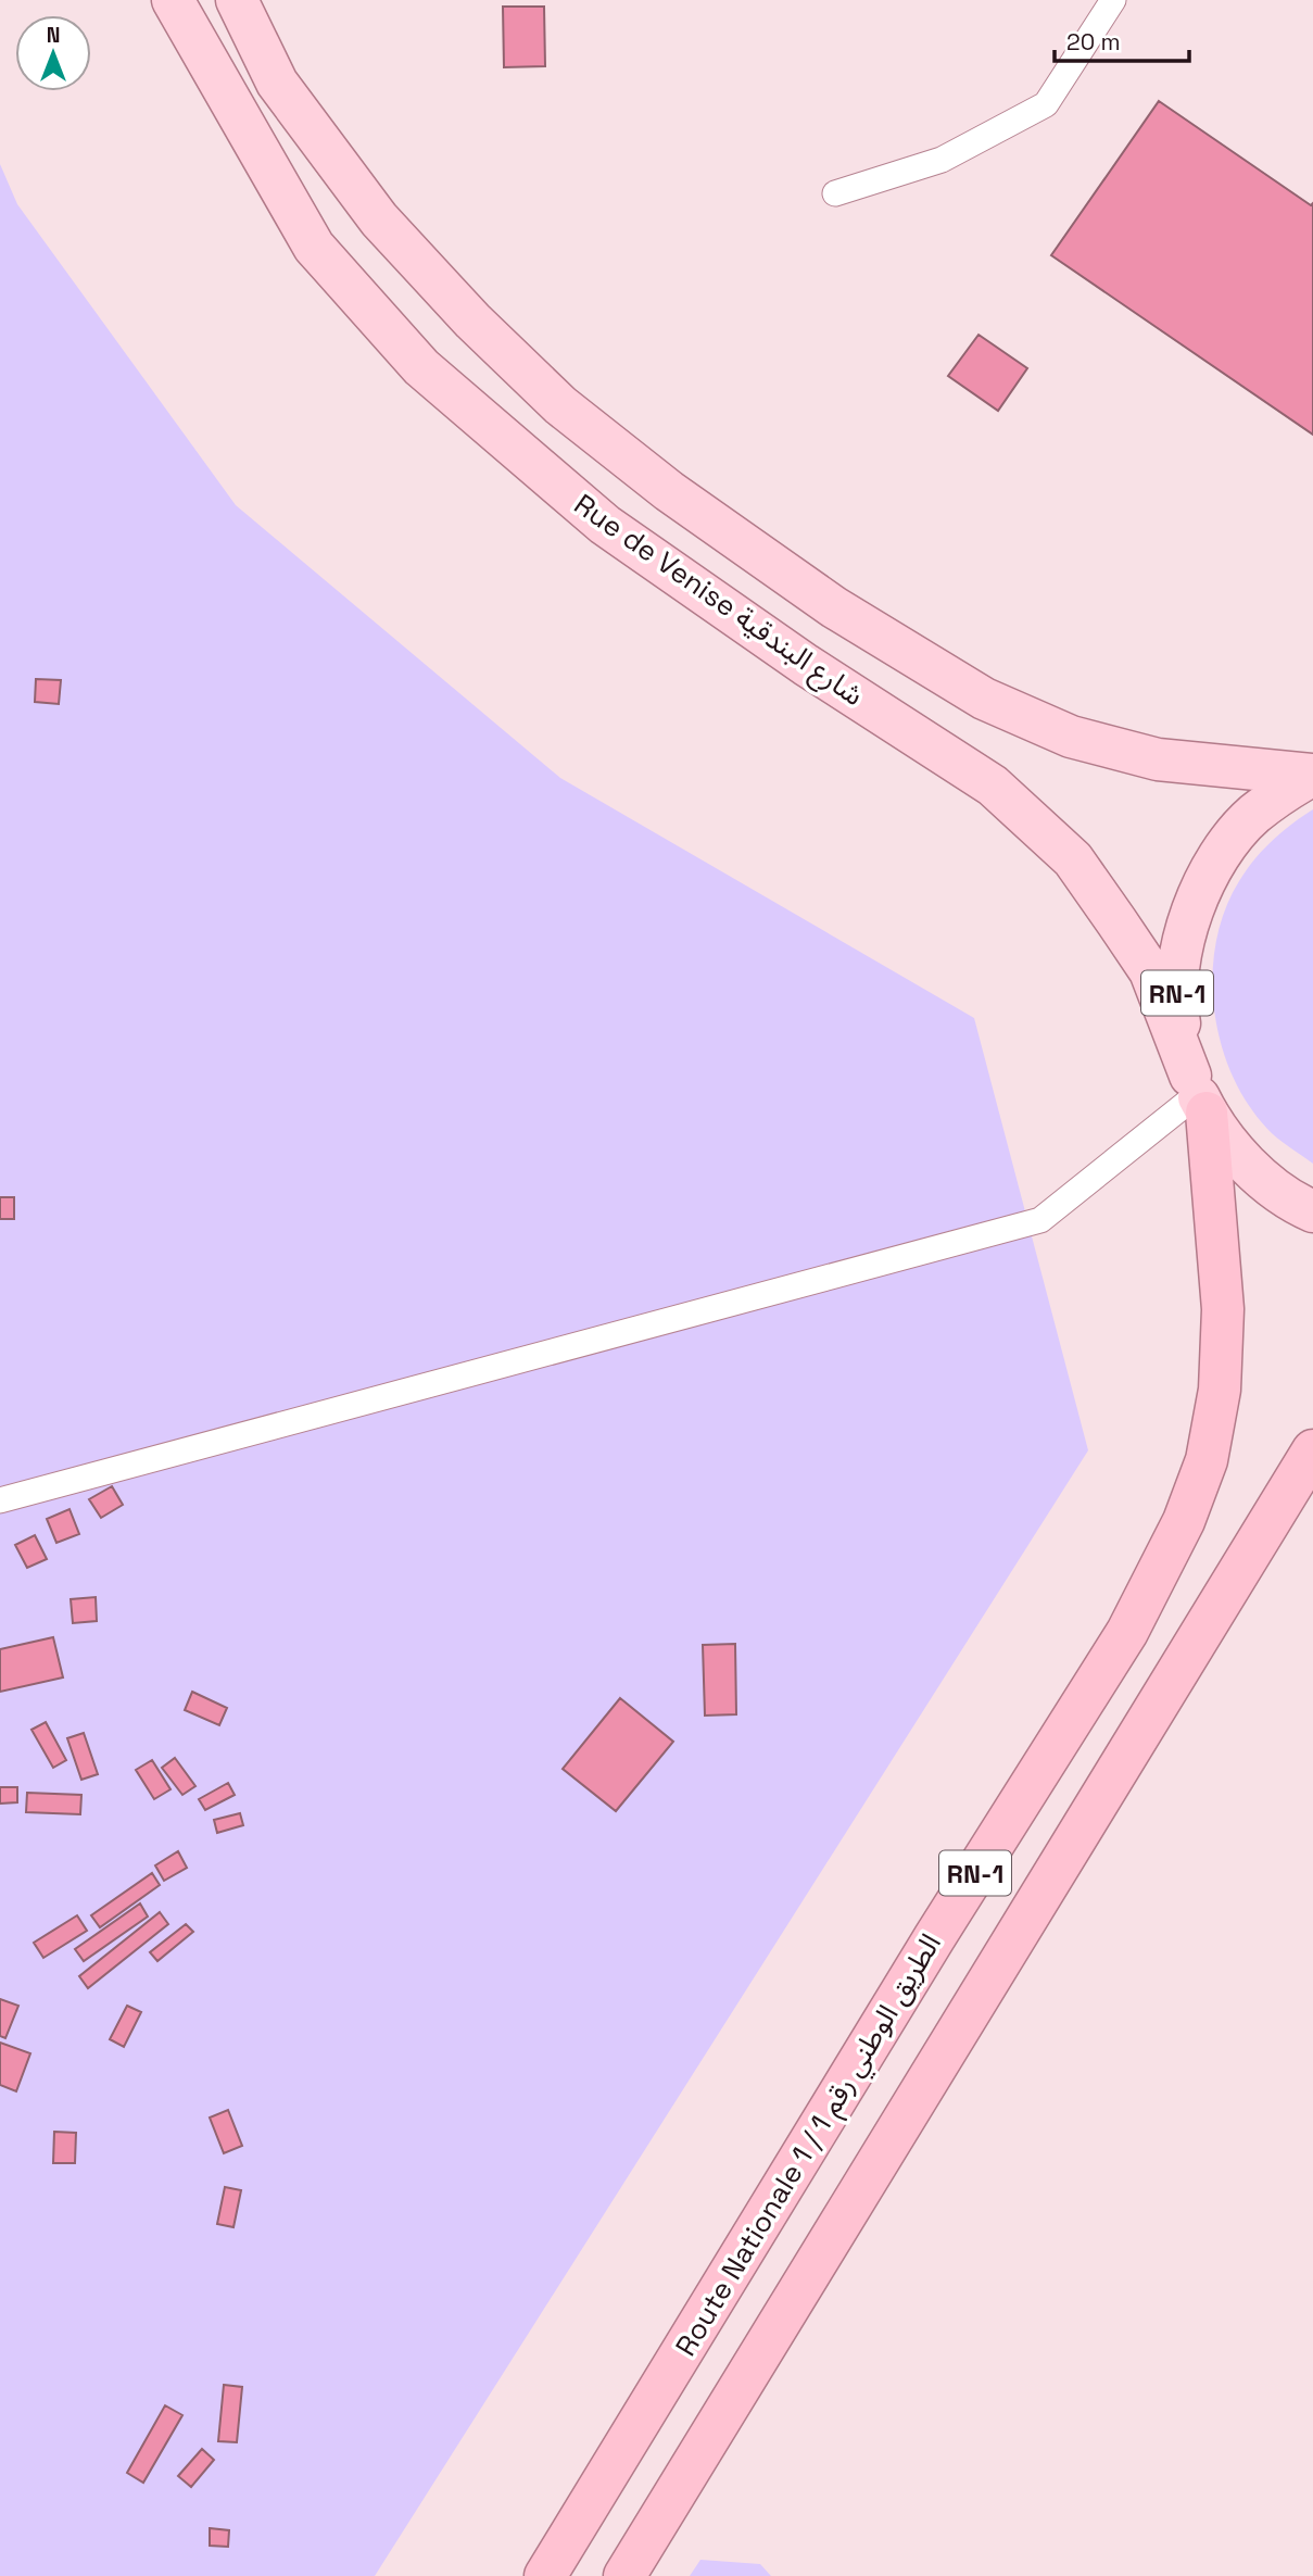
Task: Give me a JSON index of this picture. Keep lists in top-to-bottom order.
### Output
{
  "streets": {
    "highway": ["RN-1", "Route Nationale 1 / الطريق الوطني رقم 1"],
    "main road": ["Rue de Venise شارع البندقية"]
  },
  "crossings": [
    ["Rue de Venise شارع البندقية", "RN-1"],
    ["Rue de Venise شارع البندقية", "Route Nationale 1 / الطريق الوطني رقم 1"],
    ["RN-1", "Route Nationale 1 / الطريق الوطني رقم 1"]
  ],
  "scale_bar": "20 m",
  "north": "top"
}
